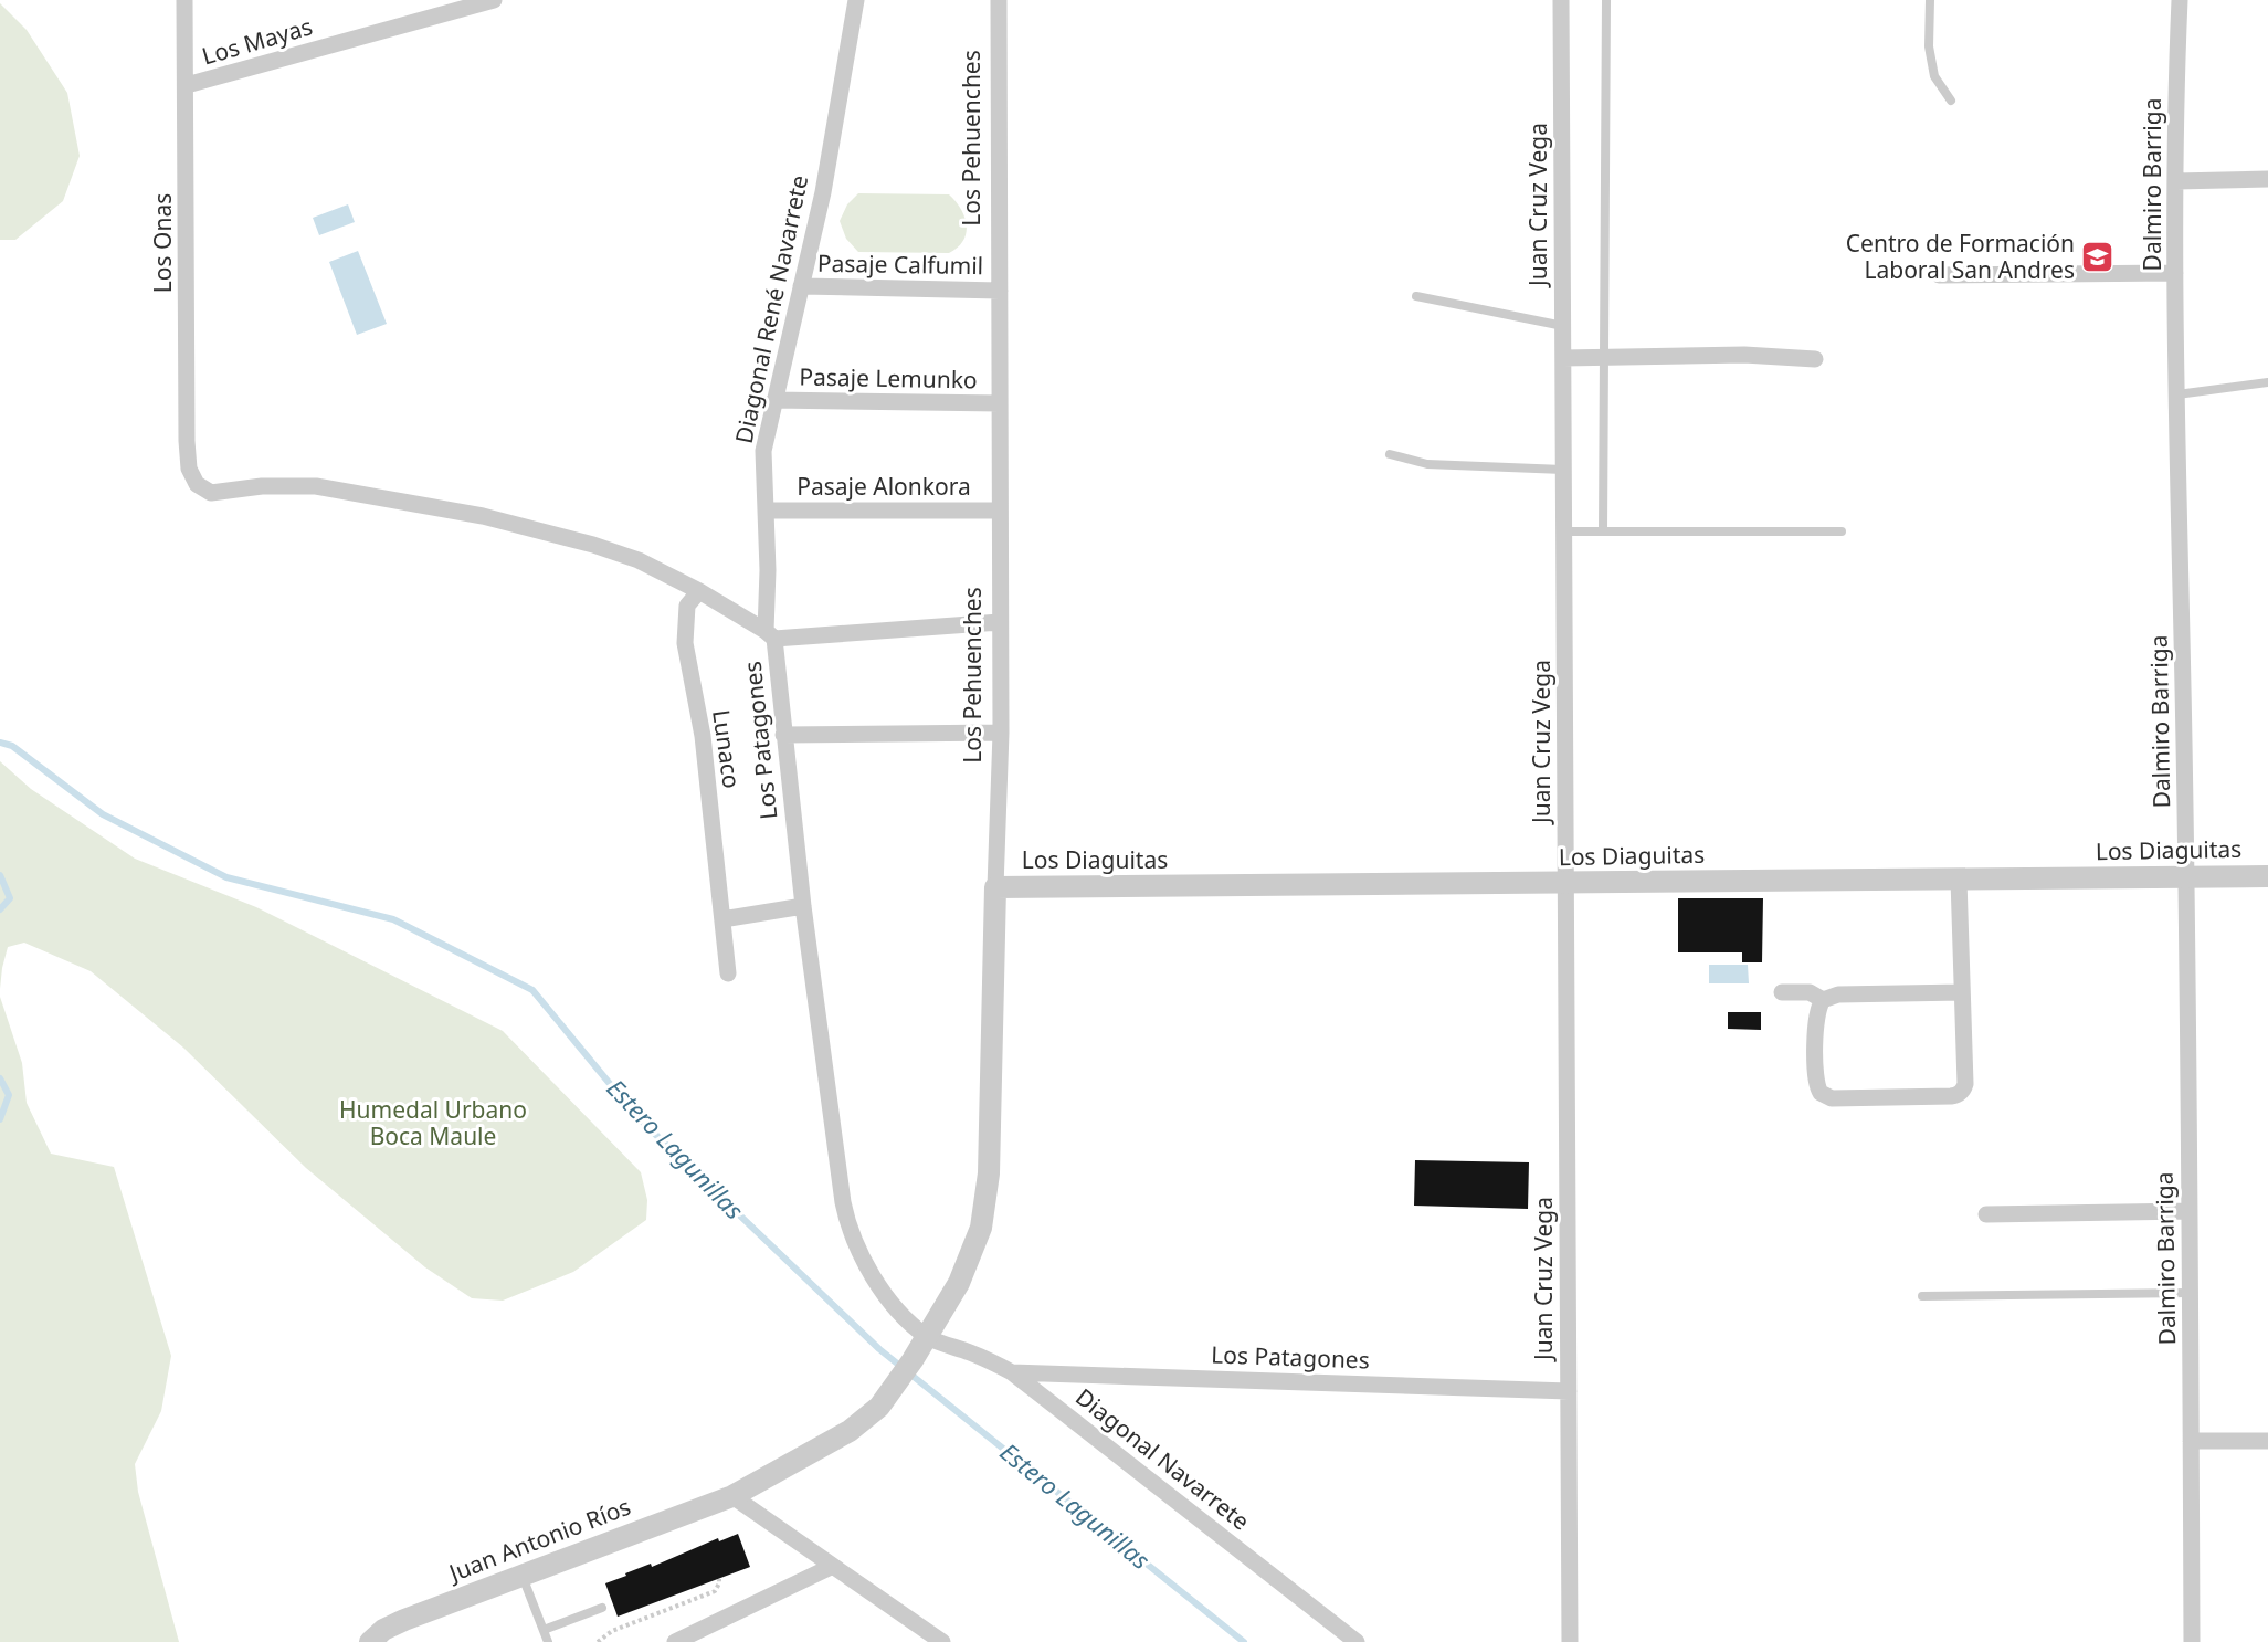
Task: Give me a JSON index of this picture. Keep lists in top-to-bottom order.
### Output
{
  "streets": {
    "street": [
      "Los Mayas",
      "Los Pehuenches",
      "Dalmiro Barriga",
      "Juan Cruz Vega",
      "Los Onas",
      "Pasaje Calfumil",
      "Diagonal René Navarrete",
      "Pasaje Lemunko",
      "Pasaje Alonkora",
      "Los Patagones",
      "Lunaco",
      "Los Diaguitas",
      "Diagonal Navarrete",
      "Juan Antonio Ríos"
    ]
  },
  "crossings": [
    ["Los Mayas", "Los Onas"],
    ["Los Pehuenches", "Pasaje Calfumil"],
    ["Los Pehuenches", "Pasaje Lemunko"],
    ["Los Pehuenches", "Pasaje Alonkora"],
    ["Los Pehuenches", "Los Patagones"],
    ["Los Pehuenches", "Los Diaguitas"],
    ["Los Pehuenches", "Diagonal Navarrete"],
    ["Los Pehuenches", "Juan Antonio Ríos"],
    ["Dalmiro Barriga", "Los Diaguitas"],
    ["Juan Cruz Vega", "Los Patagones"],
    ["Juan Cruz Vega", "Los Diaguitas"],
    ["Los Onas", "Los Patagones"],
    ["Pasaje Calfumil", "Diagonal René Navarrete"],
    ["Diagonal René Navarrete", "Pasaje Lemunko"],
    ["Diagonal René Navarrete", "Pasaje Alonkora"],
    ["Diagonal René Navarrete", "Los Patagones"],
    ["Los Patagones", "Lunaco"],
    ["Los Patagones", "Diagonal Navarrete"],
    ["Los Patagones", "Juan Antonio Ríos"],
    ["Diagonal Navarrete", "Juan Antonio Ríos"]
  ],
  "water": ["Estero Lagunillas"],
  "parks": ["Humedal Urbano Boca Maule"],
  "places": {
    "school or university": ["Centro de Formación Laboral San Andres"]
  }
}
